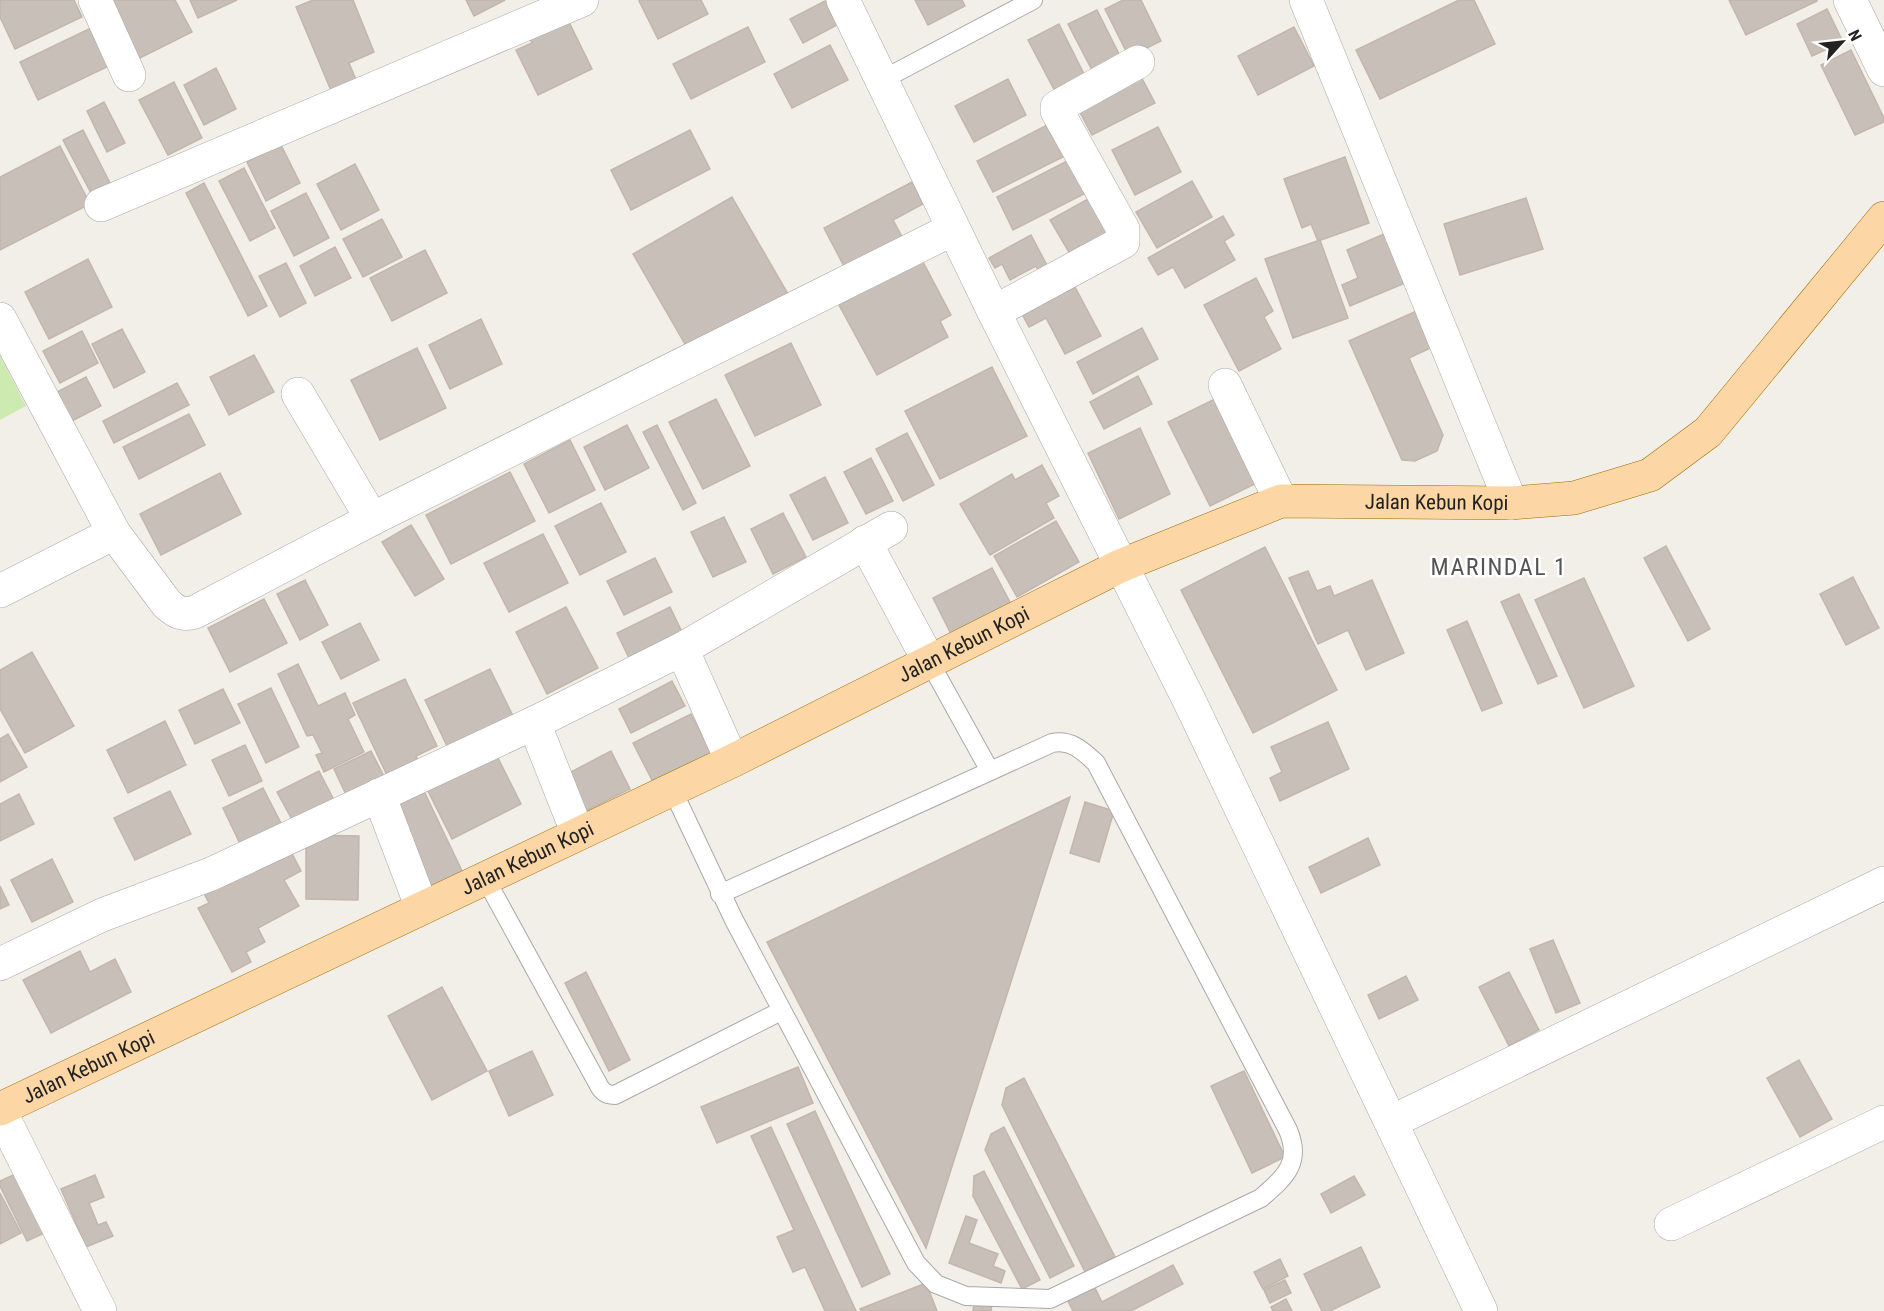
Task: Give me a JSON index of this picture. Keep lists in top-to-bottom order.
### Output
{
  "streets": {
    "main road": ["Jalan Kebun Kopi"]
  },
  "districts": ["MARINDAL 1"],
  "north": "top right"
}
